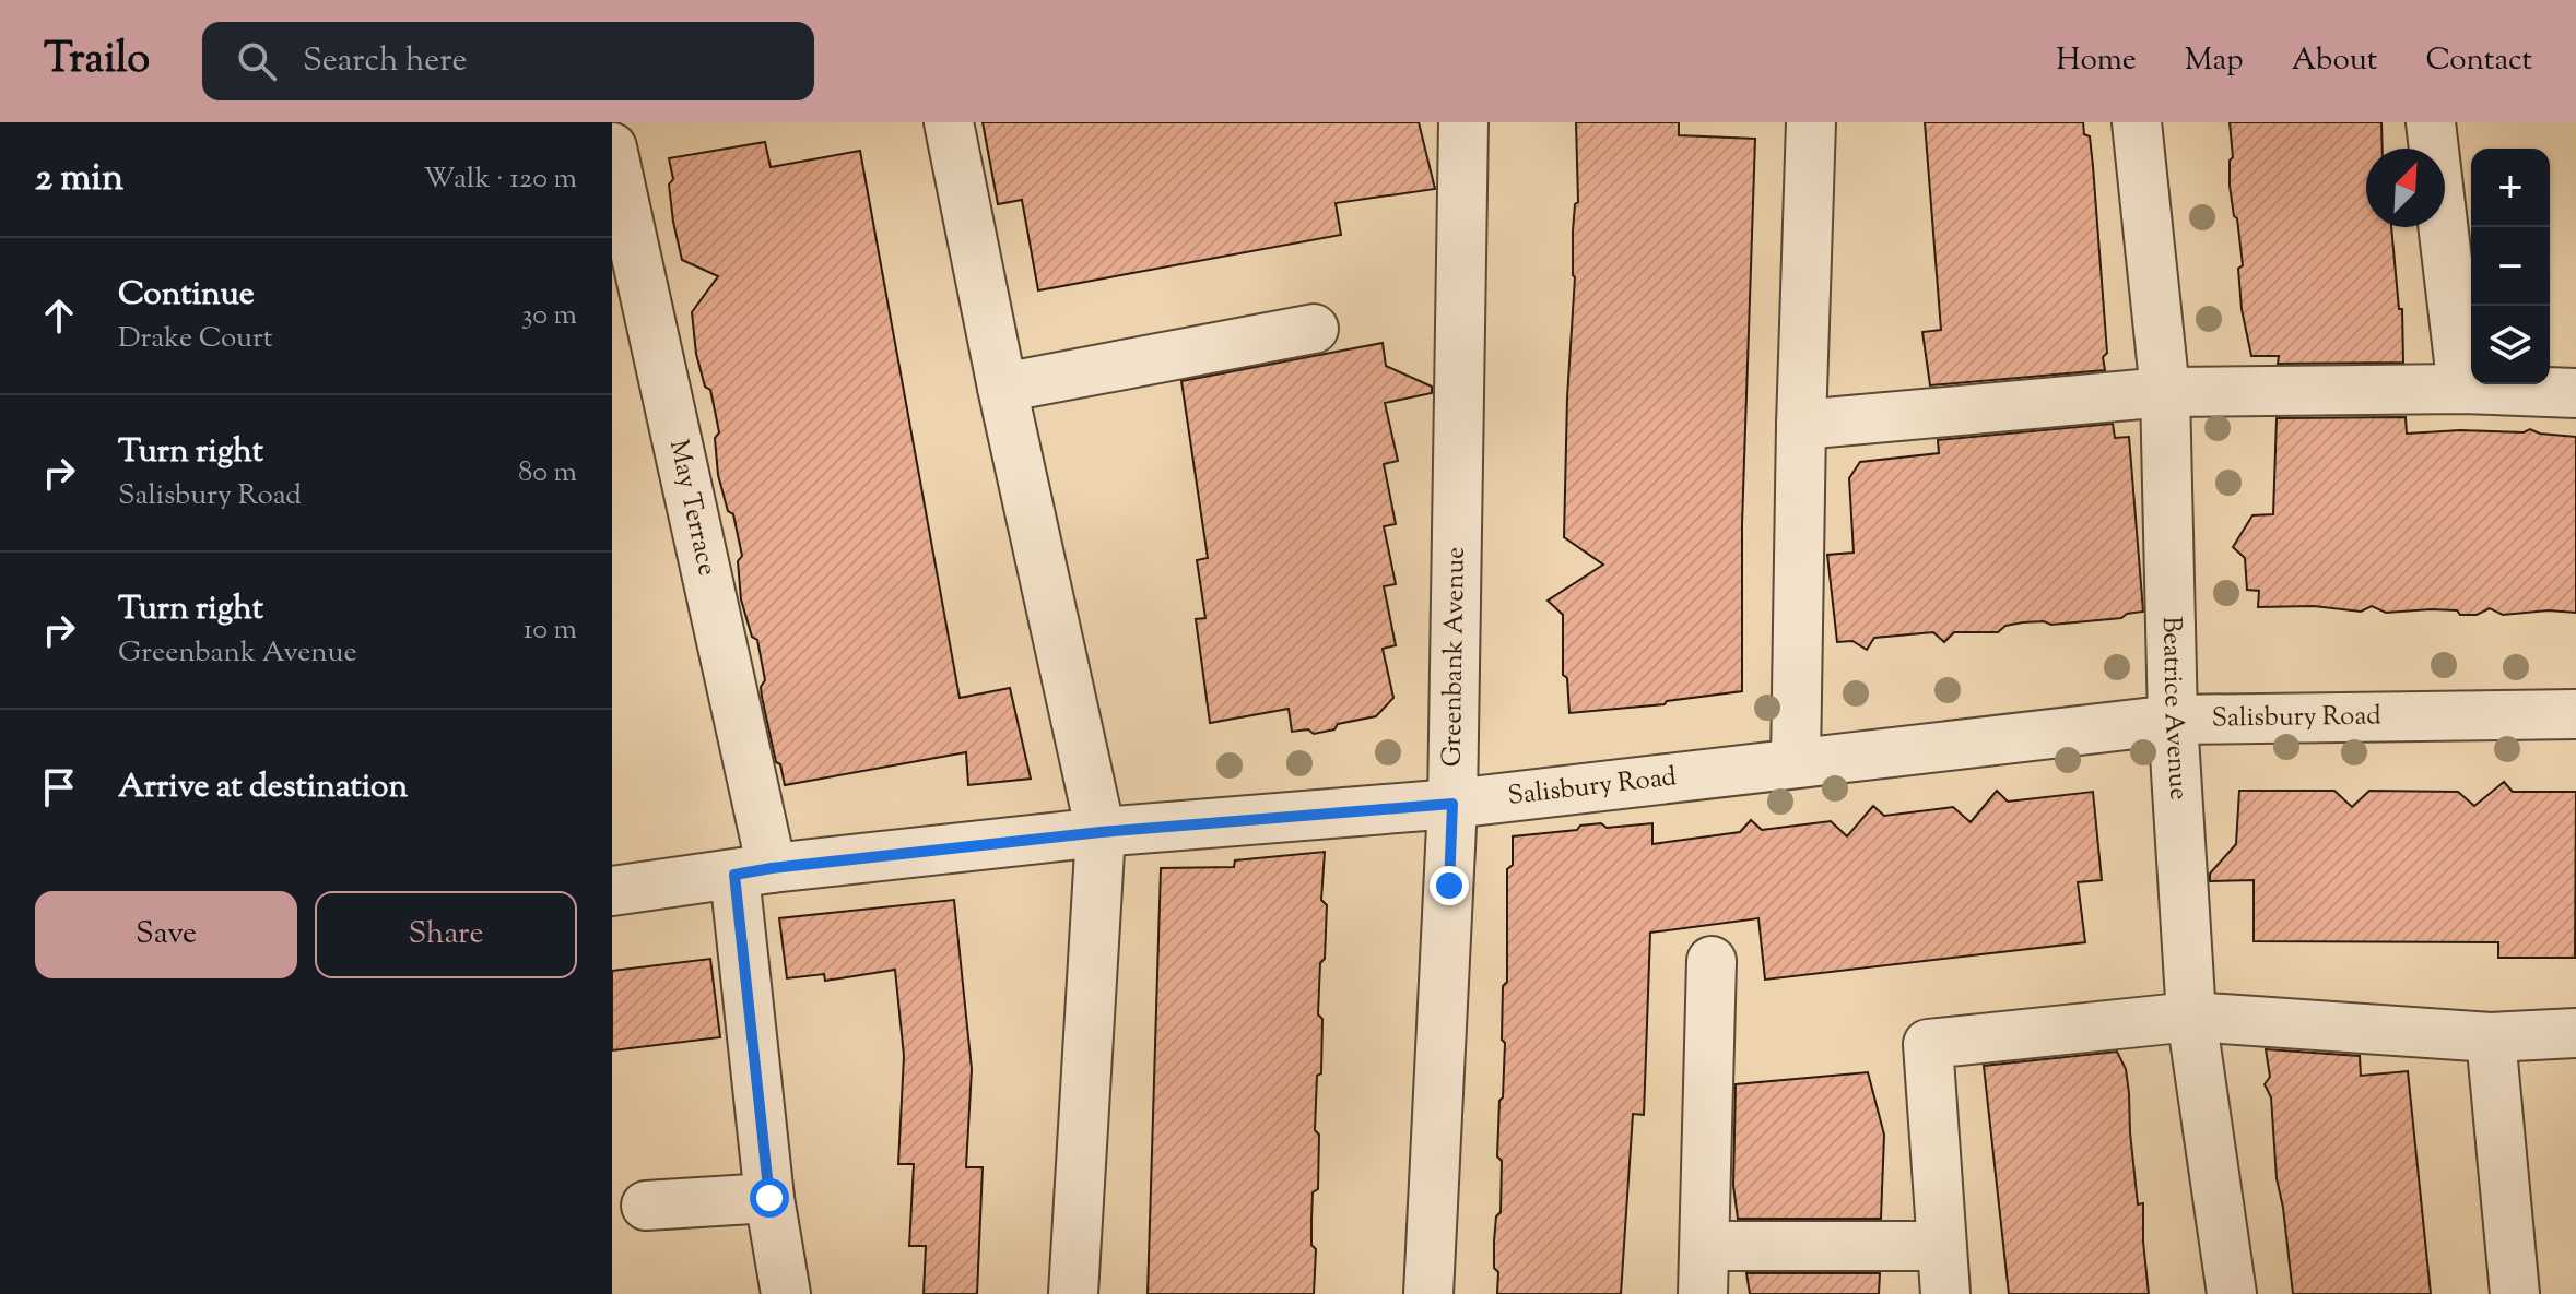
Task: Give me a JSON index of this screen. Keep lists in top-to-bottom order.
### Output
{
  "streets": {
    "street": [
      "May Terrace",
      "Greenbank Avenue",
      "Beatrice Avenue",
      "Salisbury Road"
    ]
  },
  "crossings": [
    ["May Terrace", "Salisbury Road"],
    ["Greenbank Avenue", "Salisbury Road"],
    ["Beatrice Avenue", "Salisbury Road"]
  ],
  "north": "top right",
  "page": {
    "header": "Trailo",
    "search": "Search here",
    "nav": [
      "Home",
      "Map",
      "About",
      "Contact"
    ],
    "heading": ["2 min", "Walk · 120 m"],
    "map_buttons": ["+", "−"],
    "list": [
      ["Continue", "Drake Court", "30 m"],
      ["Turn right", "Salisbury Road", "80 m"],
      ["Turn right", "Greenbank Avenue", "10 m"],
      "Arrive at destination"
    ],
    "buttons": ["Save", "Share"]
  }
}
